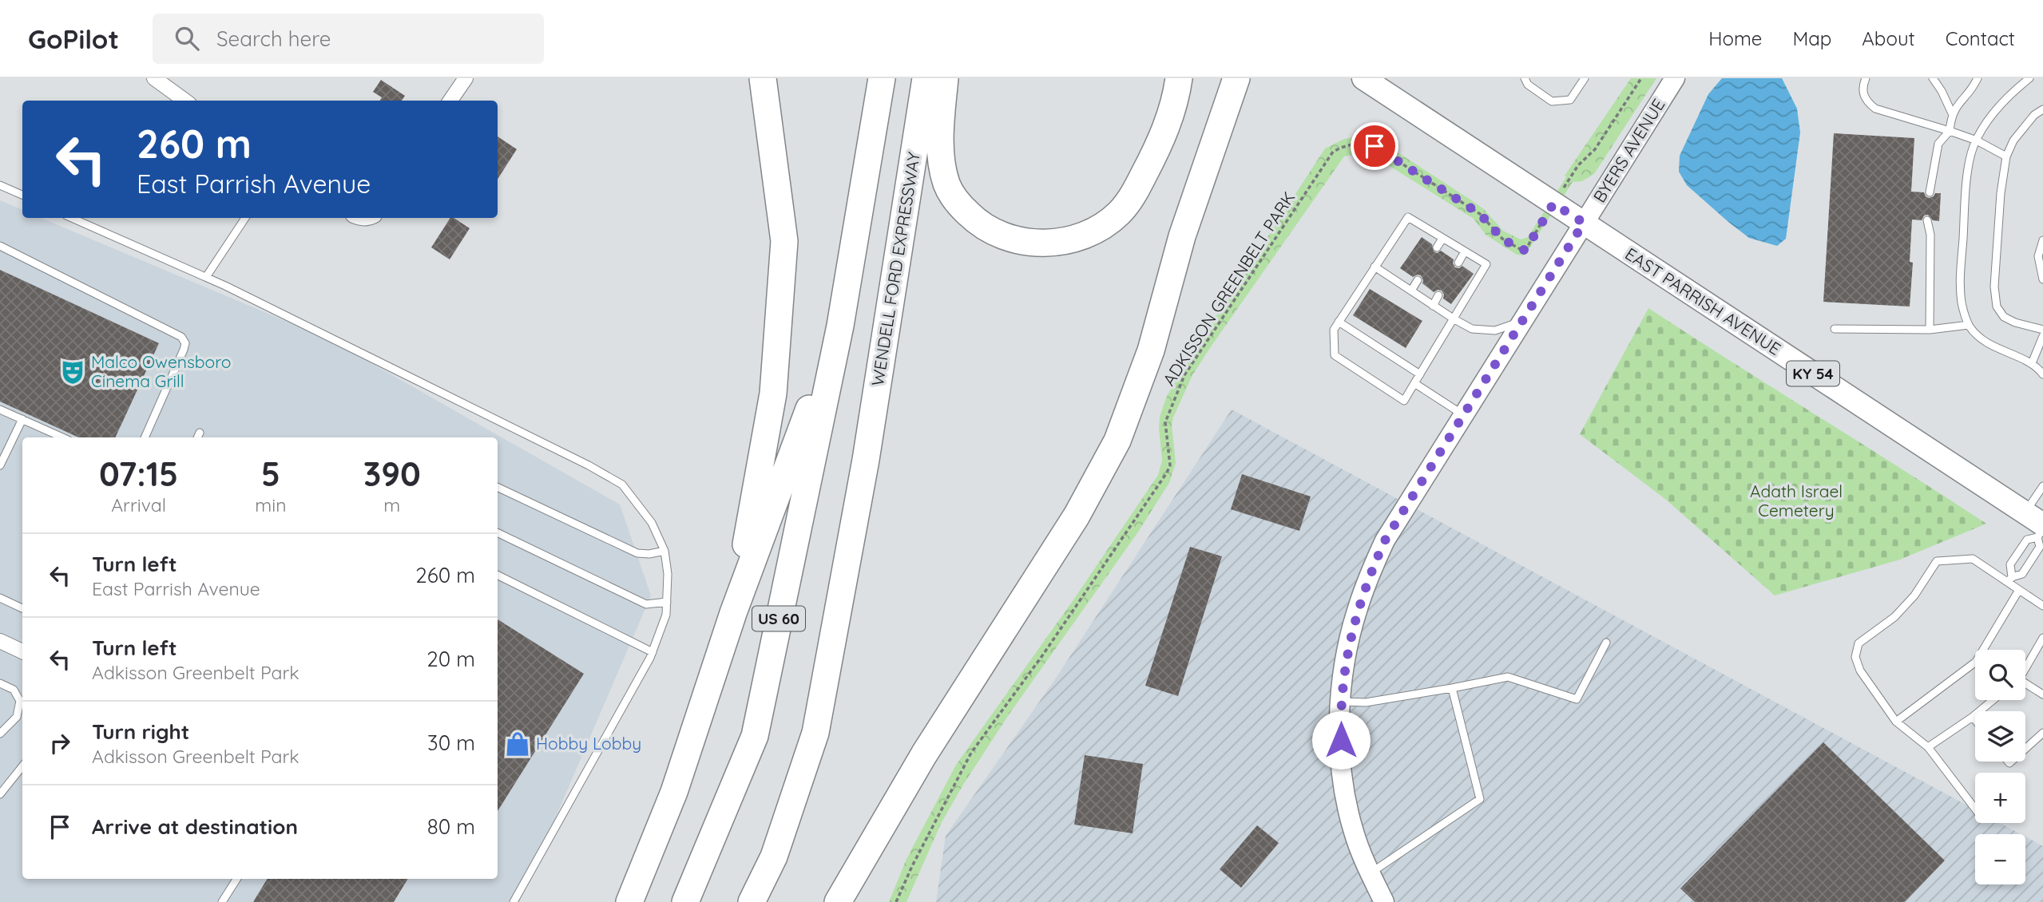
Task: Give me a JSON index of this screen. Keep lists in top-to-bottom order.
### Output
{
  "streets": {
    "highway": ["WENDELL FORD EXPRESSWAY", "US 60"],
    "main road": ["EAST PARRISH AVENUE", "KY 54"],
    "street": ["BYERS AVENUE"],
    "path": ["ADKISSON GREENBELT PARK"]
  },
  "crossings": [
    ["BYERS AVENUE", "EAST PARRISH AVENUE"],
    ["ADKISSON GREENBELT PARK", "EAST PARRISH AVENUE"]
  ],
  "parks": ["Adath Israel Cemetery"],
  "places": {
    "theatre": ["Malco Owensboro Cinema Grill"],
    "shop": ["Hobby Lobby"]
  },
  "page": {
    "header": "GoPilot",
    "search": "Search here",
    "nav": [
      "Home",
      "Map",
      "About",
      "Contact"
    ],
    "turn": ["260 m", "East Parrish Avenue"],
    "eta": [
      "07:15",
      "Arrival",
      "5",
      "min",
      "390",
      "m"
    ],
    "list": [
      {
        "name": "Turn left",
        "note": "East Parrish Avenue",
        "value": "260 m"
      },
      {
        "name": "Turn left",
        "note": "Adkisson Greenbelt Park",
        "value": "20 m"
      },
      {
        "name": "Turn right",
        "note": "Adkisson Greenbelt Park",
        "value": "30 m"
      },
      {
        "name": "Arrive at destination",
        "value": "80 m"
      }
    ],
    "map_buttons": ["+", "−"]
  }
}
